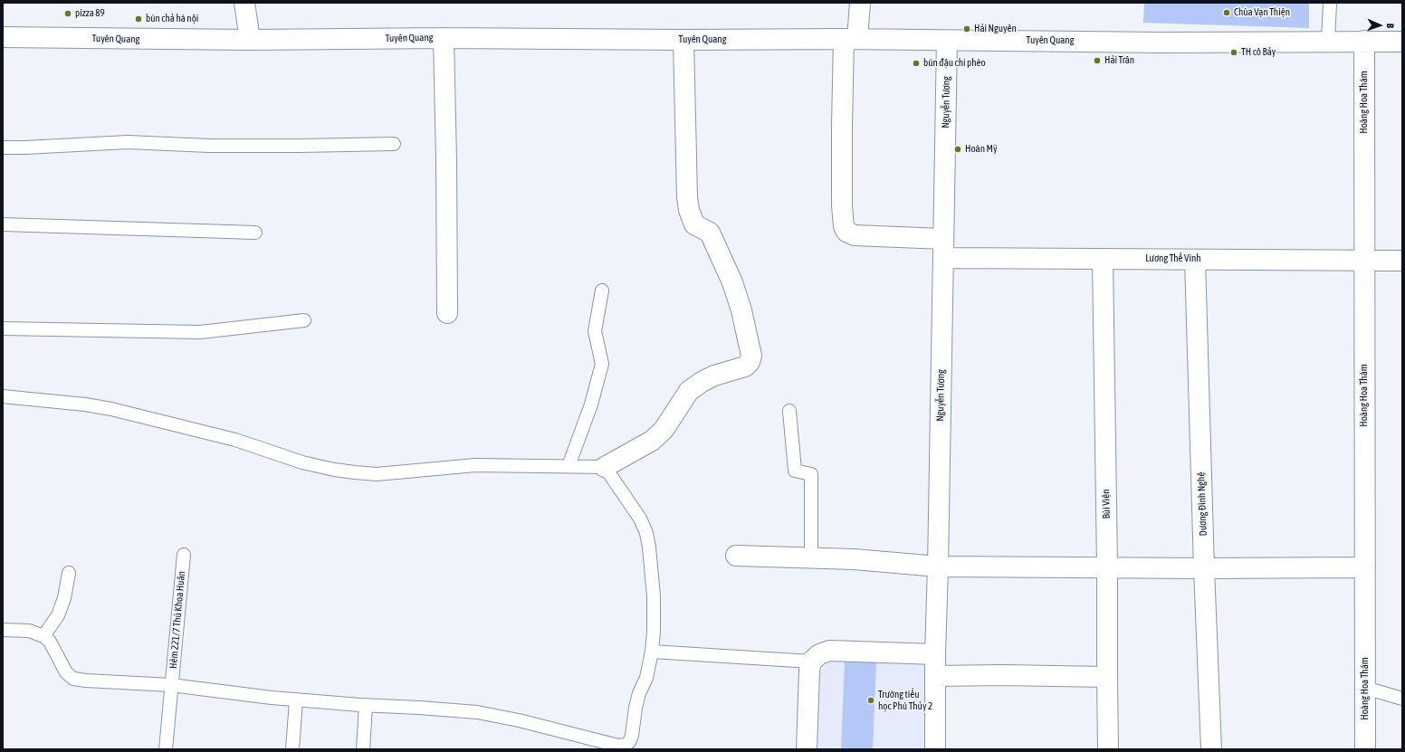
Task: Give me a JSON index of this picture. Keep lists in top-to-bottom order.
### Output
{
  "streets": {
    "street": [
      "Tuyên Quang",
      "Nguyễn Tương",
      "Hoàng Hoa Thám",
      "Lương Thế Vinh",
      "Bùi Viện",
      "Dương Đình Nghệ"
    ],
    "lane": ["Hẻm 221/7 Thủ Khoa Huân"]
  },
  "crossings": [
    ["Tuyên Quang", "Nguyễn Tương"],
    ["Tuyên Quang", "Hoàng Hoa Thám"],
    ["Tuyên Quang", "Lương Thế Vinh"],
    ["Nguyễn Tương", "Lương Thế Vinh"],
    ["Hoàng Hoa Thám", "Lương Thế Vinh"],
    ["Lương Thế Vinh", "Bùi Viện"],
    ["Lương Thế Vinh", "Dương Đình Nghệ"]
  ],
  "places": [
    "Chùa Vạn Thiện",
    "pizza 89",
    "bún chả hà nội",
    "Hải Nguyên",
    "TH cô Bảy",
    "Hải Trân",
    "bún đậu chí phèo",
    "Hoàn Mỹ",
    "Trường tiểu học Phú Thủy 2"
  ],
  "north": "right"
}
